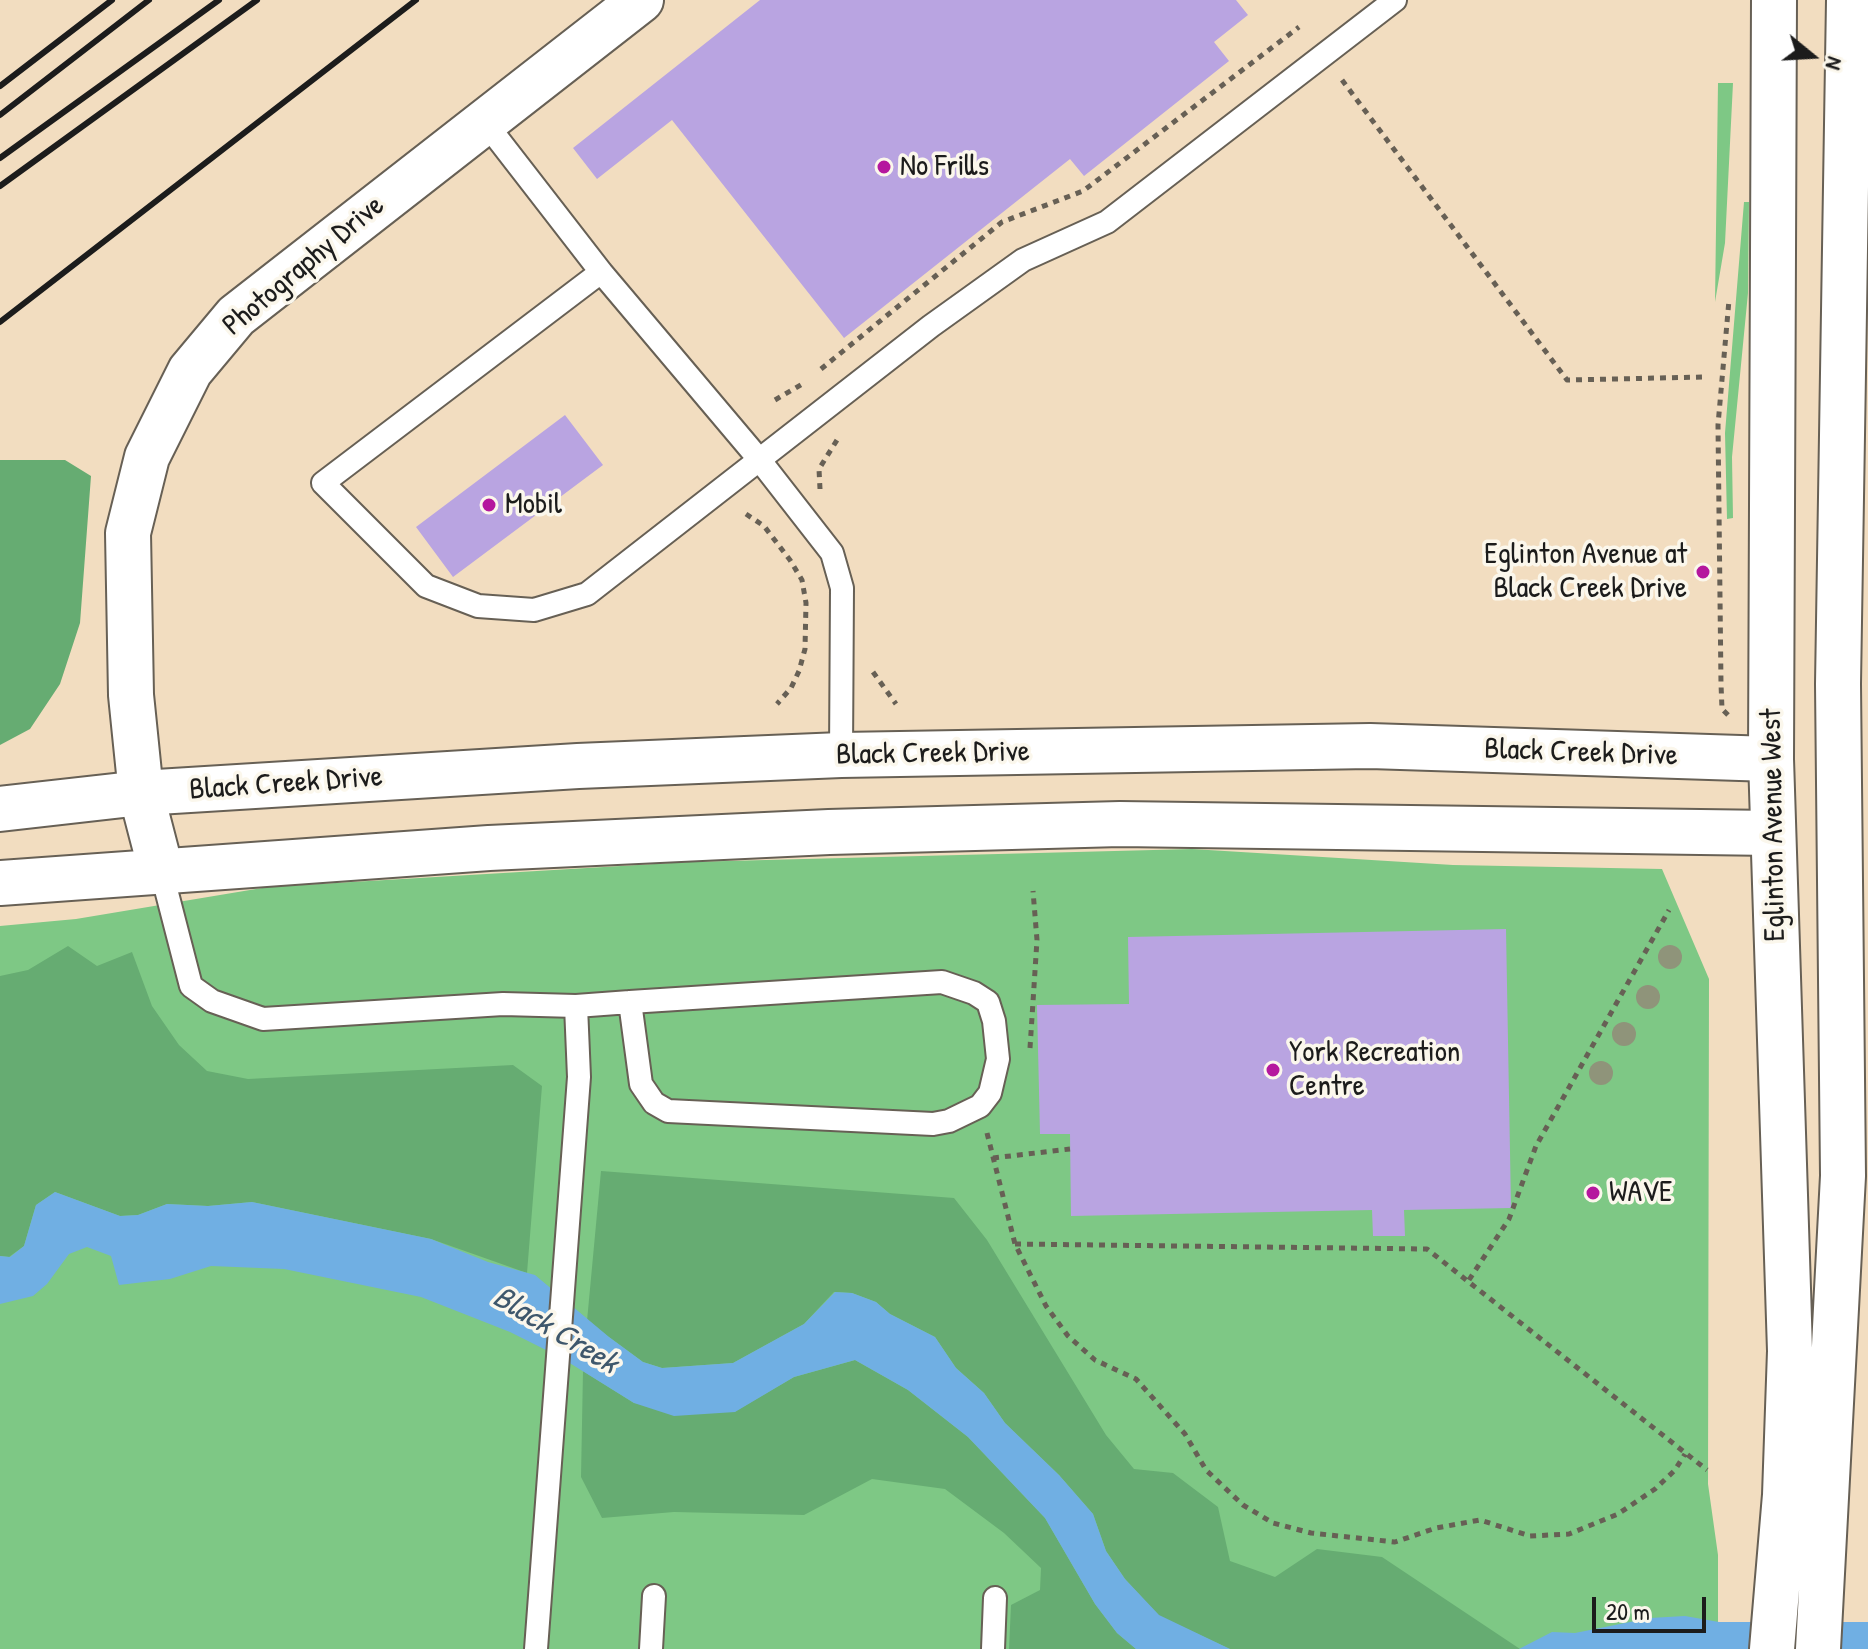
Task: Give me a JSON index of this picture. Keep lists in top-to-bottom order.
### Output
{
  "streets": {
    "main road": ["Photography Drive", "Black Creek Drive", "Eglinton Avenue West"]
  },
  "crossings": [
    ["Photography Drive", "Black Creek Drive"],
    ["Black Creek Drive", "Eglinton Avenue West"]
  ],
  "water": ["Black Creek"],
  "places": [
    "No Frills",
    "Mobil",
    "Eglinton Avenue at Black Creek Drive",
    "York Recreation Centre",
    "WAVE"
  ],
  "scale_bar": "20 m",
  "north": "right"
}
